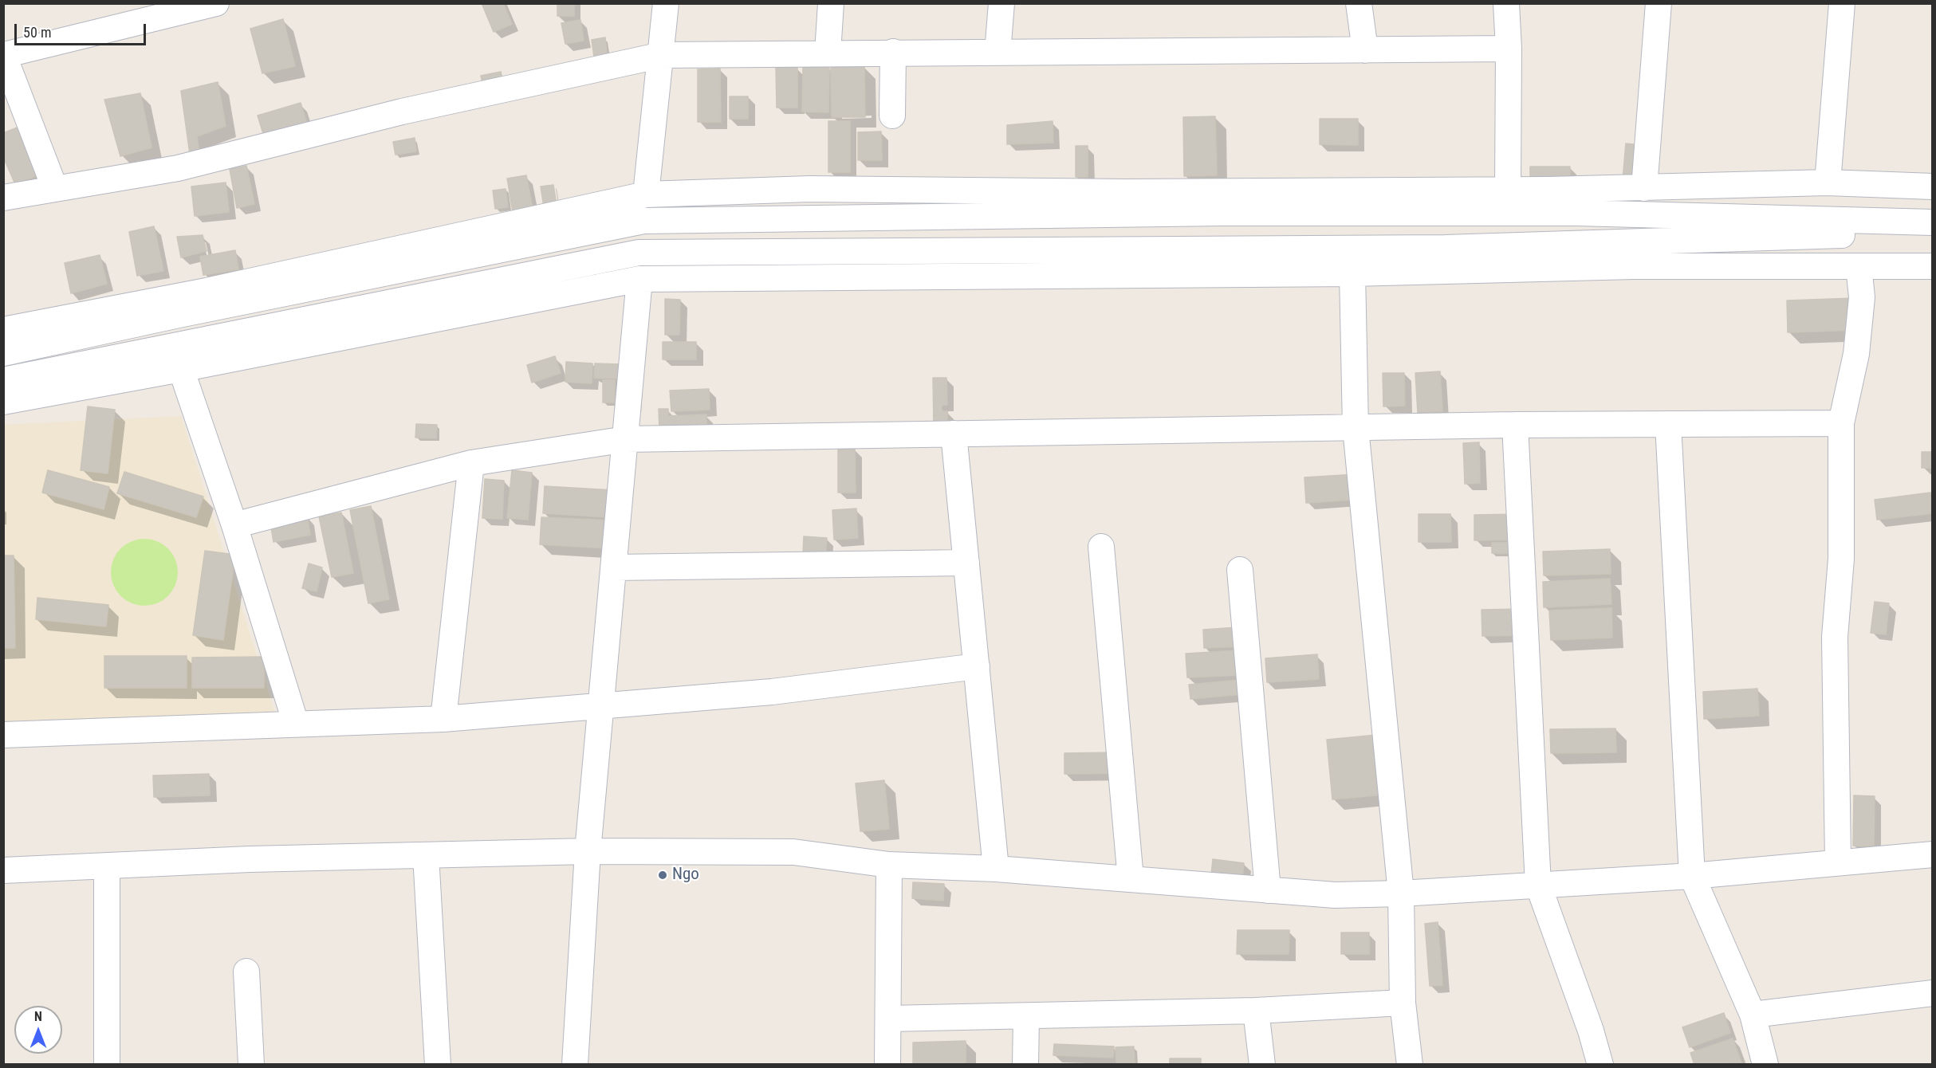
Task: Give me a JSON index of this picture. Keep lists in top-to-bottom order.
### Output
{
  "places": ["Ngo"],
  "scale_bar": "50 m",
  "north": "top"
}
